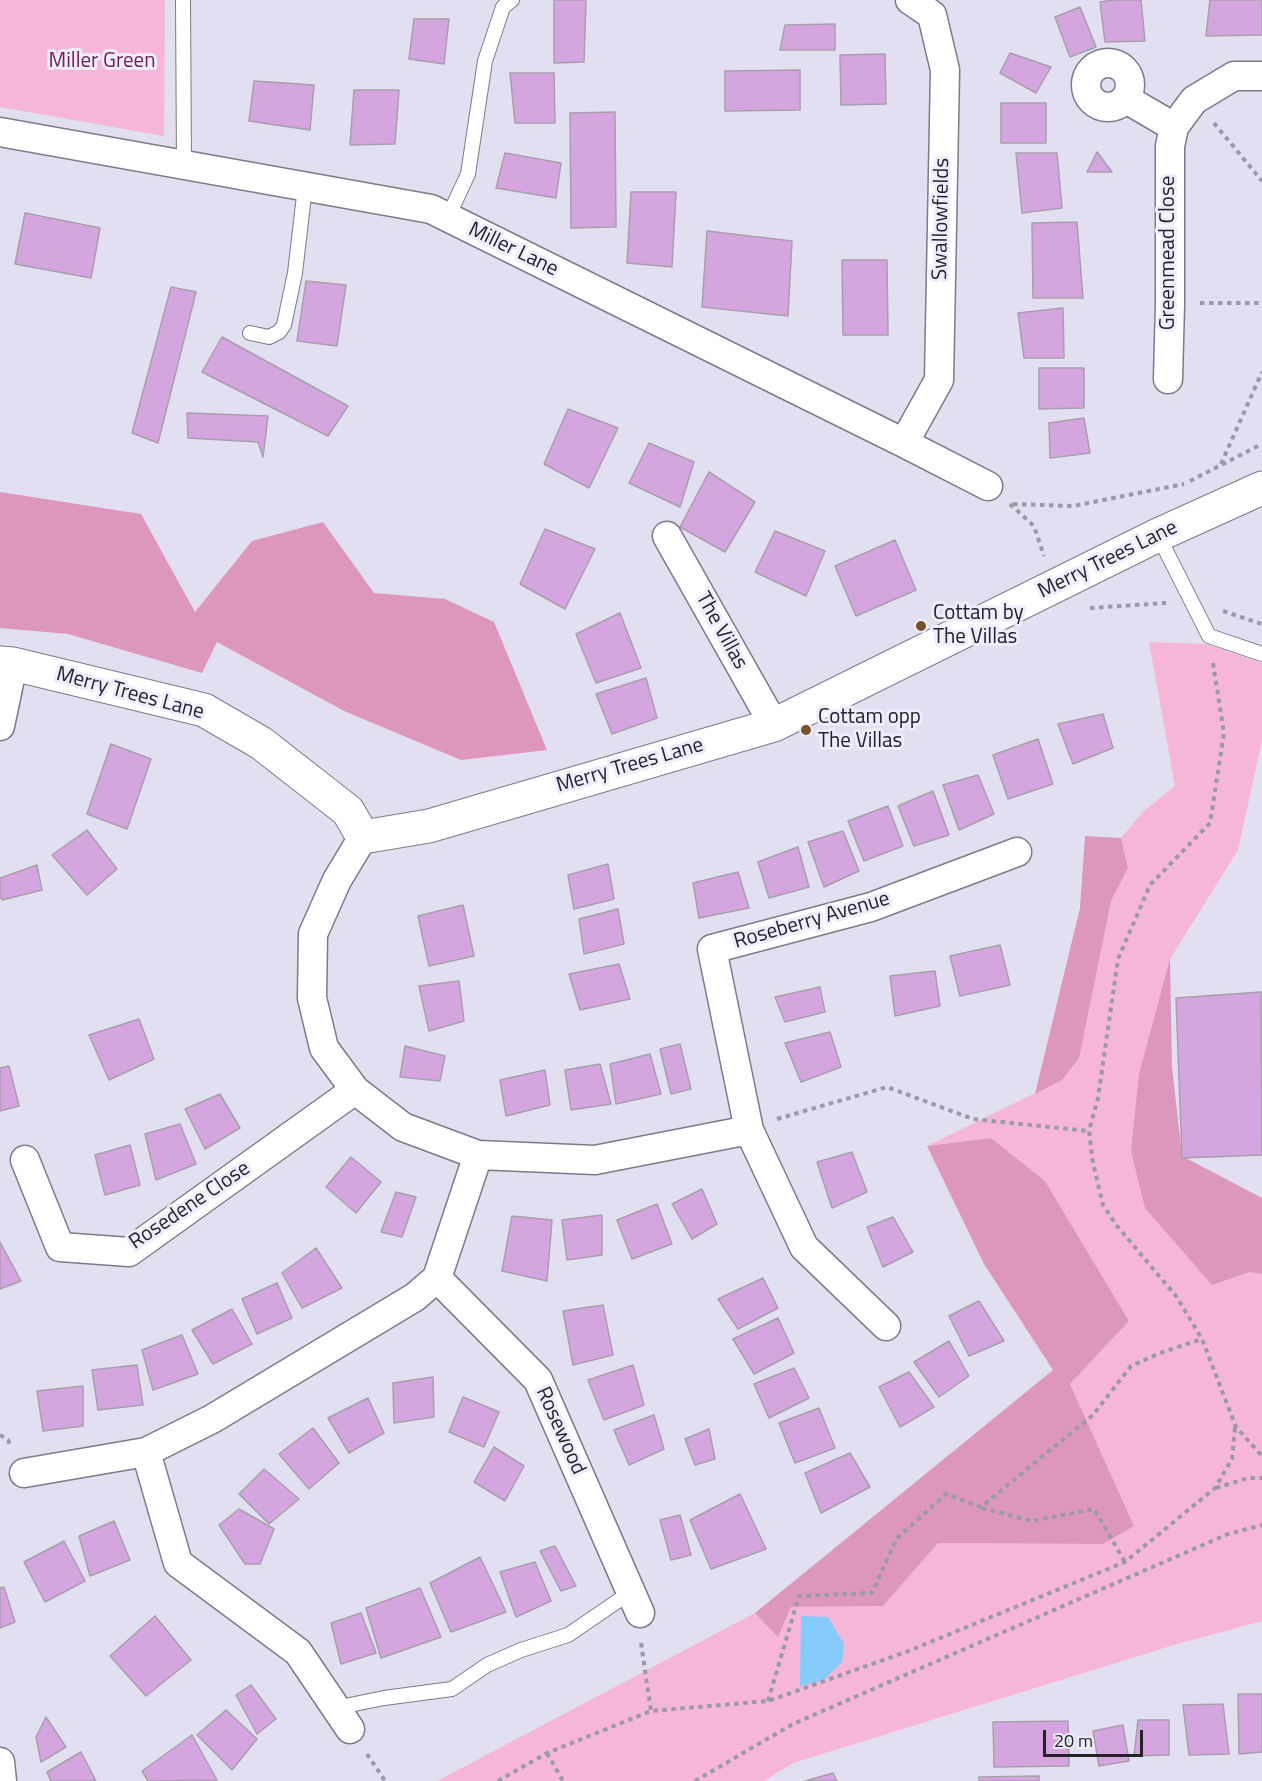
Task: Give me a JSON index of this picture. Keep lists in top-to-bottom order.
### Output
{
  "streets": {
    "street": [
      "Swallowfields",
      "Miller Lane",
      "Greenmead Close",
      "Merry Trees Lane",
      "The Villas",
      "Roseberry Avenue",
      "Rosedene Close",
      "Rosewood"
    ]
  },
  "crossings": [
    ["Swallowfields", "Miller Lane"],
    ["Merry Trees Lane", "The Villas"]
  ],
  "parks": ["Miller Green"],
  "places": ["Cottam by The Villas", "Cottam opp The Villas"],
  "scale_bar": "20 m"
}
